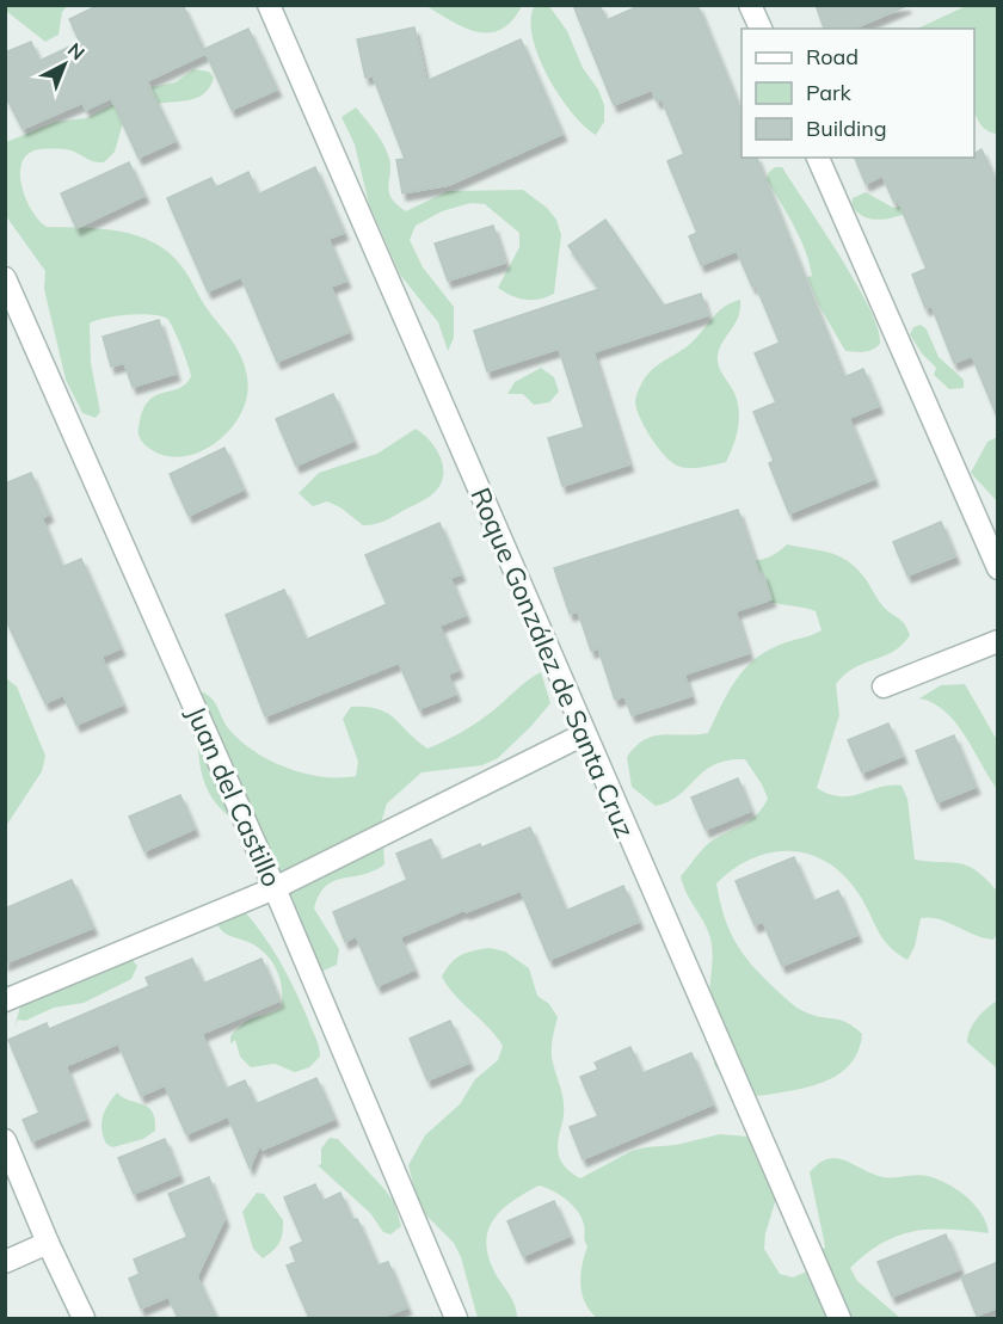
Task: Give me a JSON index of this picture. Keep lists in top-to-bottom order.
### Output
{
  "streets": {
    "street": ["Roque González de Santa Cruz", "Juan del Castillo"]
  },
  "legend": ["Road", "Park", "Building"],
  "north": "top right"
}
